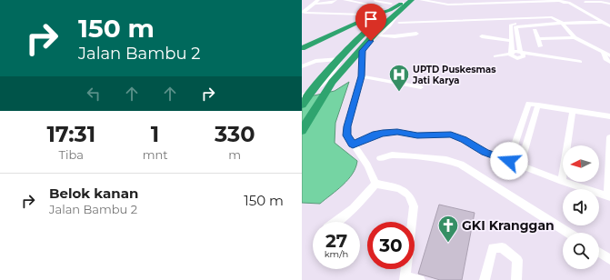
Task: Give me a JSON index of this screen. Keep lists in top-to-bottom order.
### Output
{
  "places": {
    "hospital": ["UPTD Puskesmas Jati Karya"],
    "church": ["GKI Kranggan"]
  },
  "north": "left",
  "page": {
    "turn": ["150 m", "Jalan Bambu 2"],
    "eta": [
      "17:31",
      "Tiba",
      "1",
      "mnt",
      "330",
      "m"
    ],
    "list": [
      {
        "name": "Belok kanan",
        "note": "Jalan Bambu 2",
        "value": "150 m"
      }
    ],
    "speed": "27 km/h",
    "limit": "30"
  }
}
